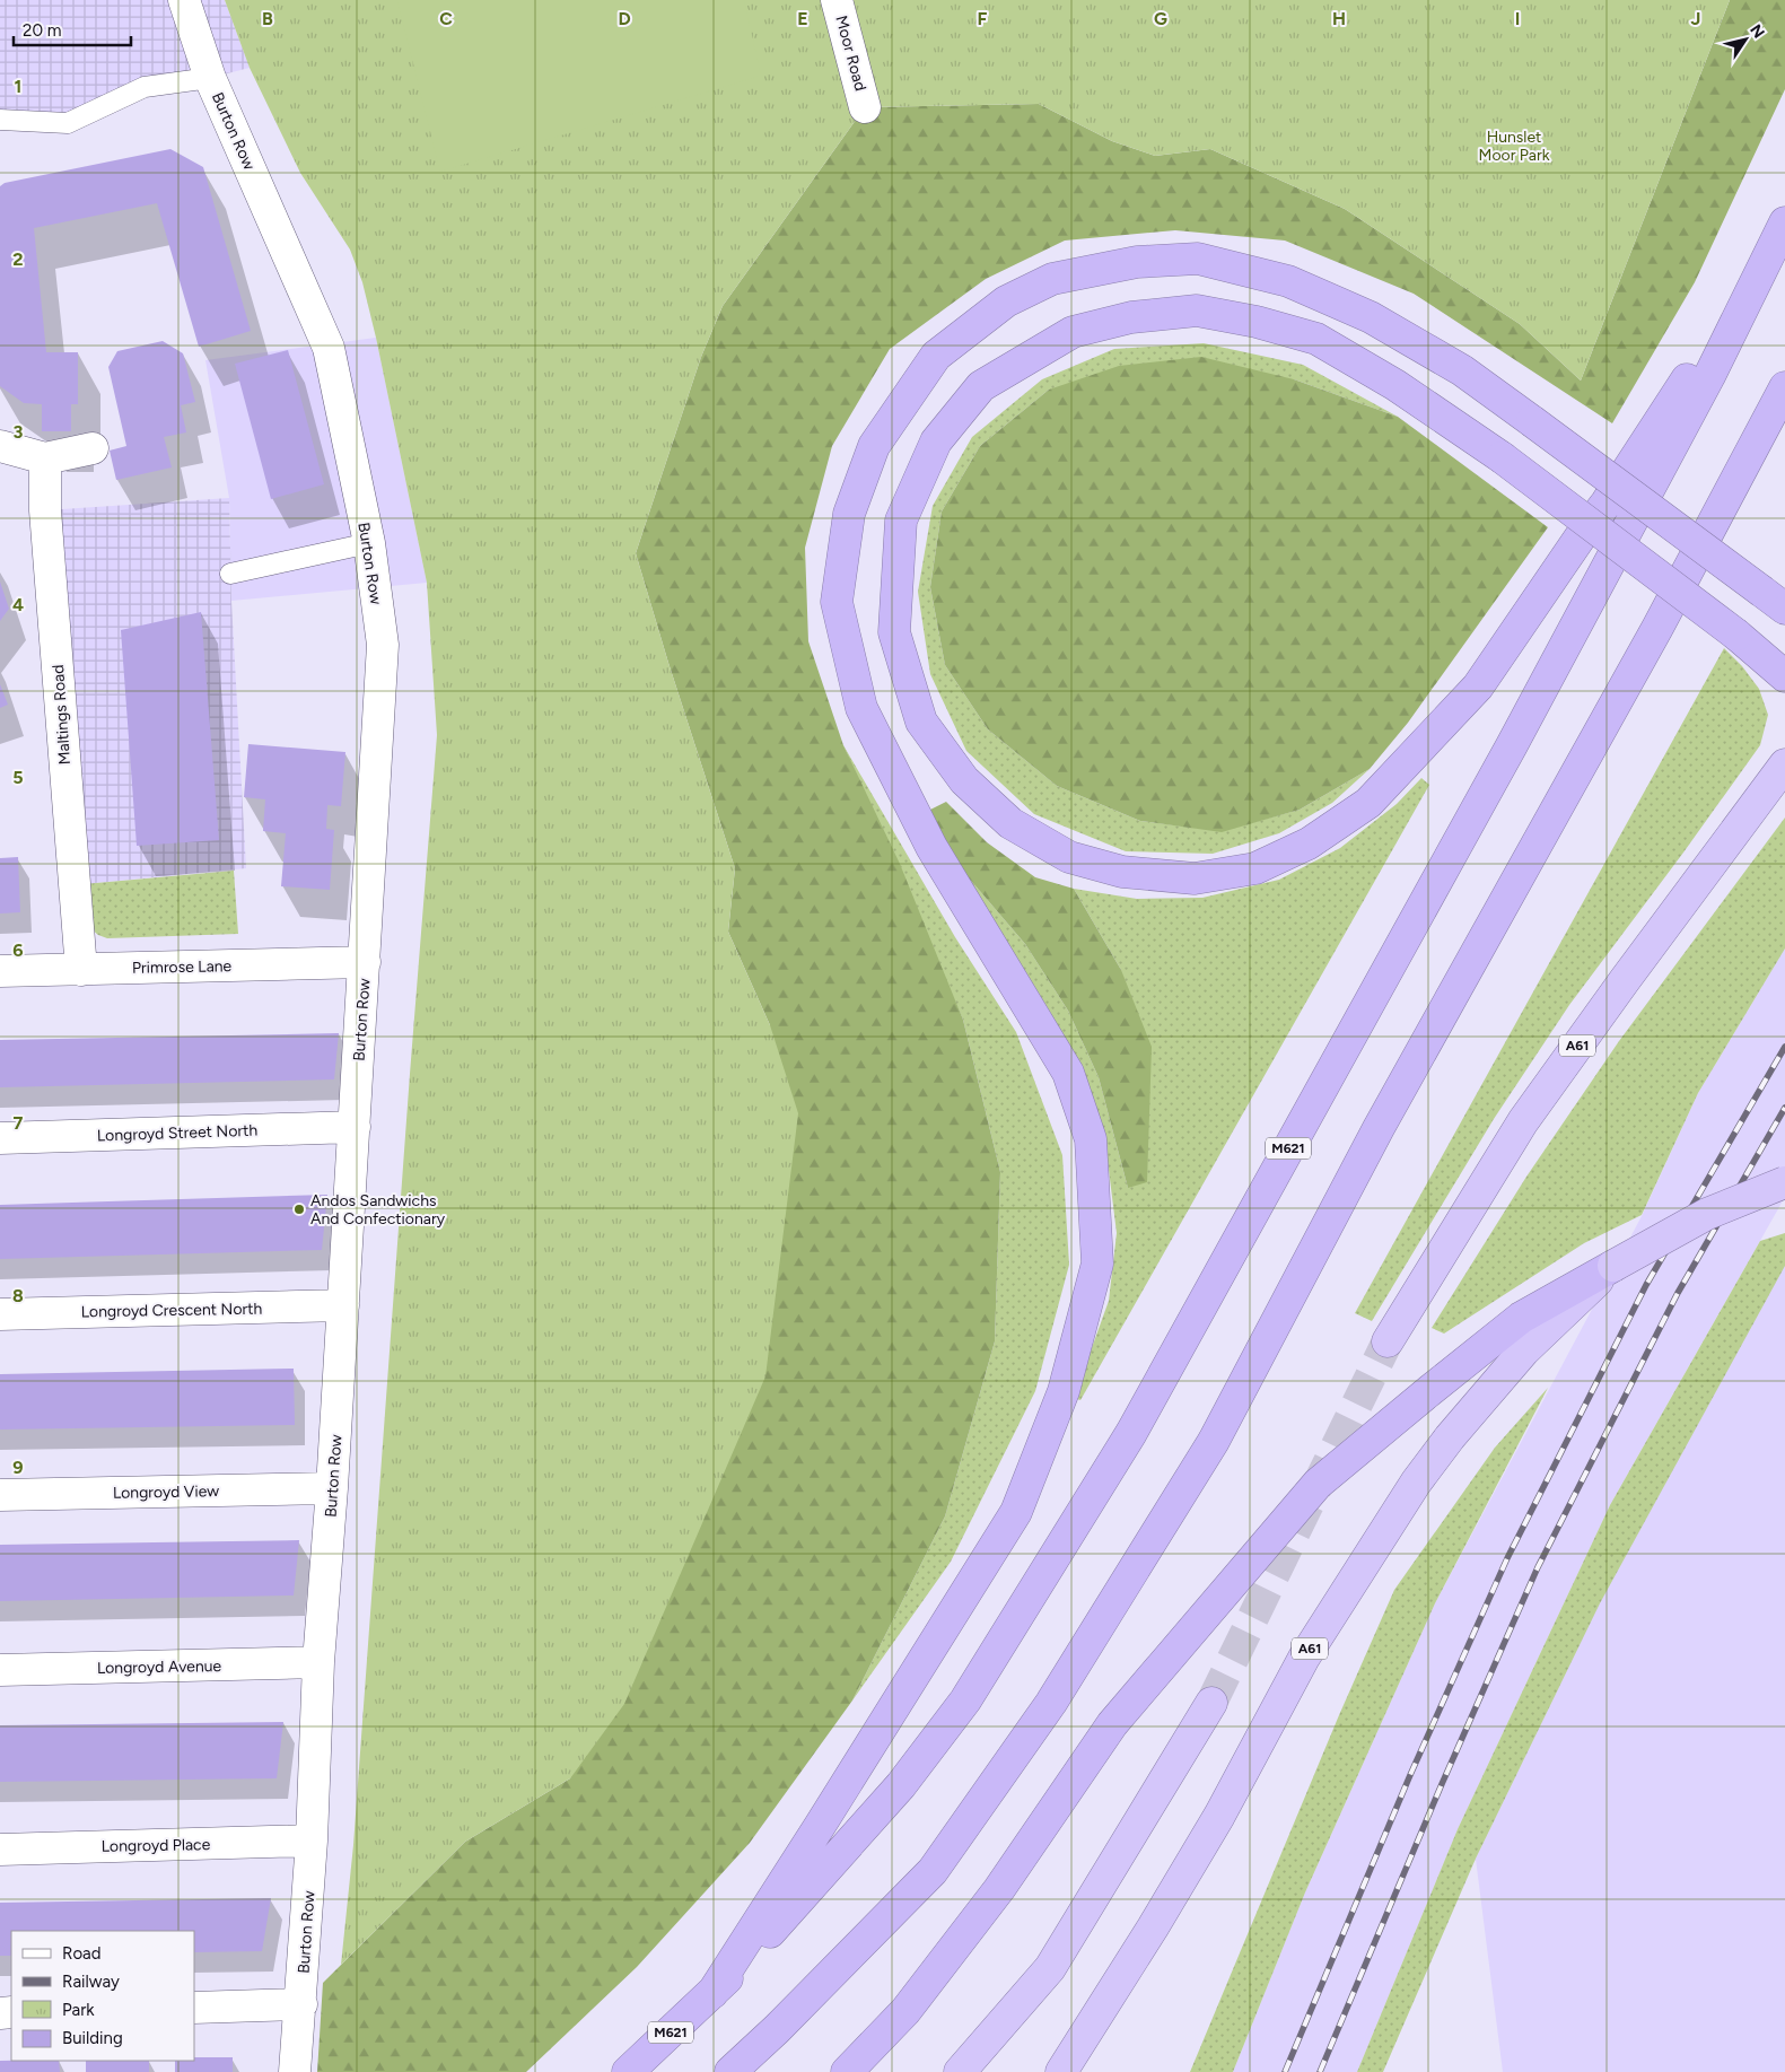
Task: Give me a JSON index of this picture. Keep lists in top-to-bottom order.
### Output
{
  "streets": {
    "highway": ["A61", "M621"],
    "street": [
      "Moor Road",
      "Burton Row",
      "Maltings Road",
      "Primrose Lane",
      "Longroyd Street North",
      "Longroyd Crescent North",
      "Longroyd View",
      "Longroyd Avenue",
      "Longroyd Place"
    ]
  },
  "crossings": [
    ["Burton Row", "Primrose Lane"],
    ["Burton Row", "Longroyd Street North"],
    ["Burton Row", "Longroyd Crescent North"],
    ["Burton Row", "Longroyd View"],
    ["Burton Row", "Longroyd Avenue"],
    ["Burton Row", "Longroyd Place"],
    ["Maltings Road", "Primrose Lane"]
  ],
  "parks": ["Hunslet Moor Park"],
  "places": ["Andos Sandwichs And Confectionary"],
  "legend": [
    "Road",
    "Railway",
    "Park",
    "Building"
  ],
  "scale_bar": "20 m",
  "north": "top right",
  "grid": {
    "columns": [
      "B",
      "C",
      "D",
      "E",
      "F",
      "G",
      "H",
      "I",
      "J"
    ],
    "rows": [
      "1",
      "2",
      "3",
      "4",
      "5",
      "6",
      "7",
      "8",
      "9"
    ]
  }
}
